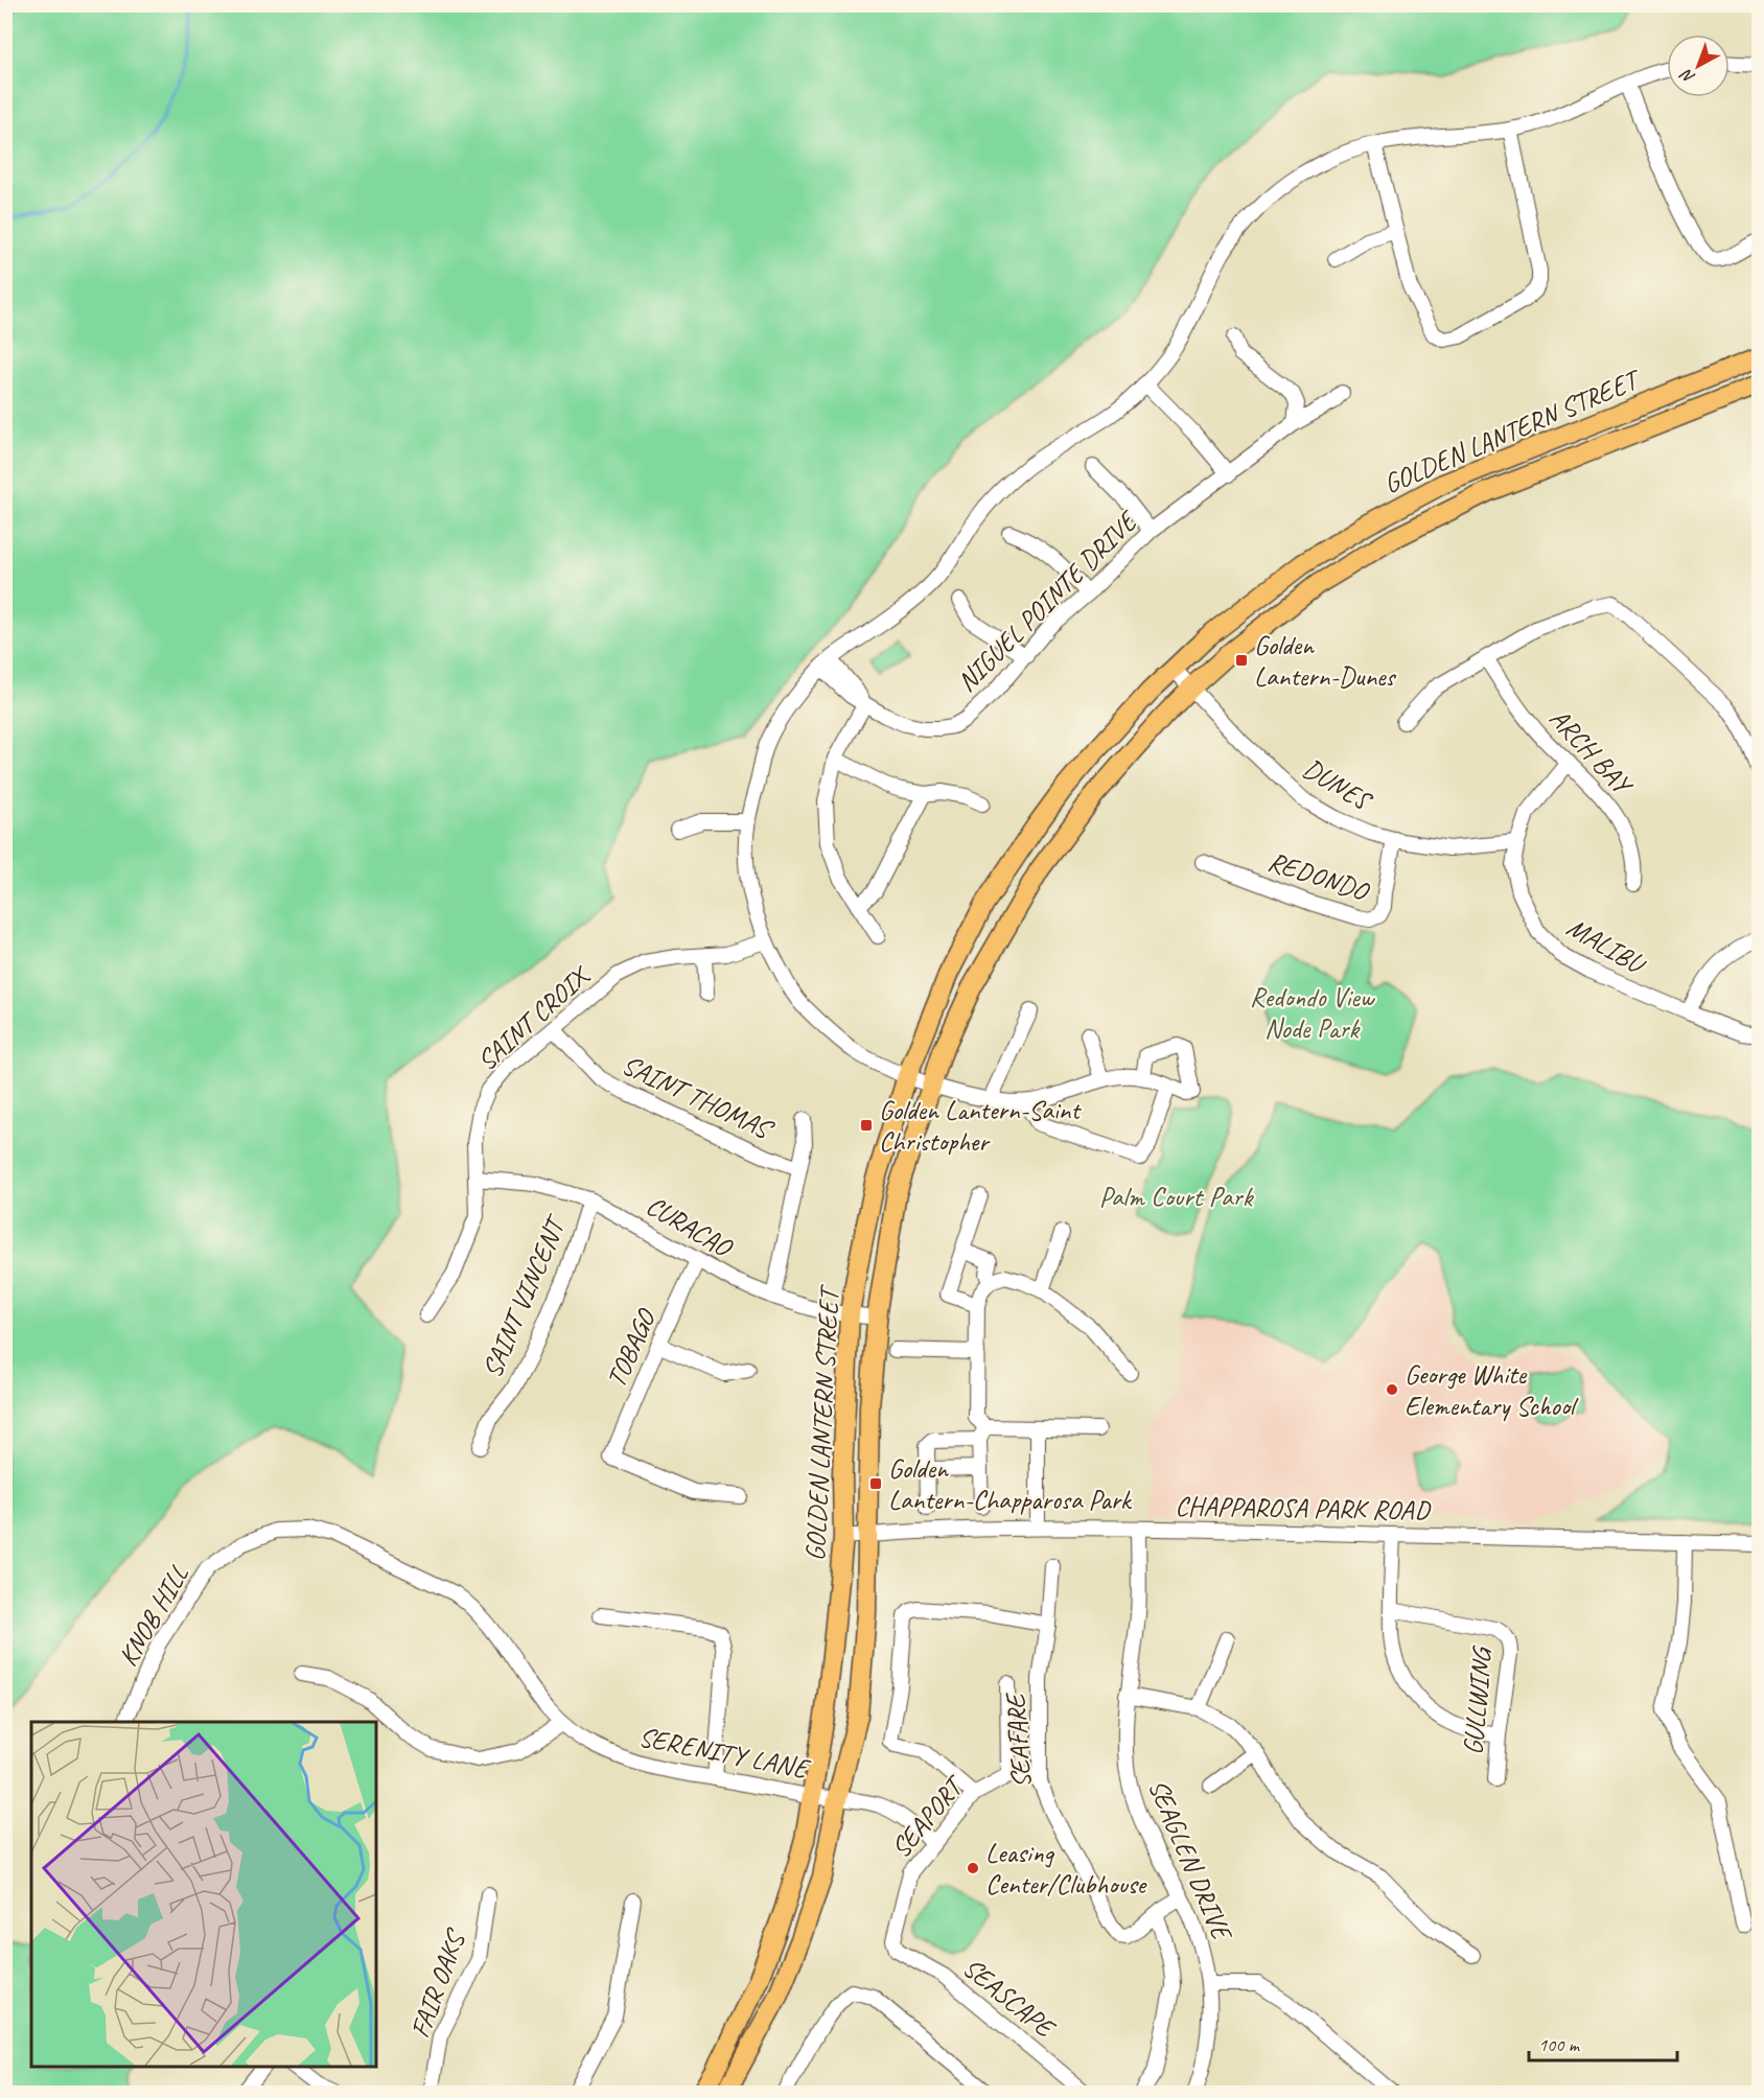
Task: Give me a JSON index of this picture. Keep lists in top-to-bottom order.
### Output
{
  "streets": {
    "main road": ["GOLDEN LANTERN STREET"],
    "street": [
      "NIGUEL POINTE DRIVE",
      "ARCH BAY",
      "DUNES",
      "REDONDO",
      "MALIBU",
      "SAINT CROIX",
      "SAINT THOMAS",
      "CURACAO",
      "SAINT VINCENT",
      "TOBAGO",
      "CHAPPAROSA PARK ROAD",
      "KNOB HILL",
      "GULLWING",
      "SEAFARE",
      "SERENITY LANE",
      "SEAPORT",
      "SEAGLEN DRIVE",
      "FAIR OAKS",
      "SEASCAPE"
    ]
  },
  "crossings": [
    ["GOLDEN LANTERN STREET", "DUNES"],
    ["GOLDEN LANTERN STREET", "CURACAO"],
    ["GOLDEN LANTERN STREET", "CHAPPAROSA PARK ROAD"],
    ["GOLDEN LANTERN STREET", "SERENITY LANE"],
    ["ARCH BAY", "MALIBU"],
    ["DUNES", "REDONDO"],
    ["DUNES", "MALIBU"],
    ["SAINT CROIX", "SAINT THOMAS"],
    ["SAINT CROIX", "CURACAO"],
    ["CURACAO", "SAINT VINCENT"],
    ["CURACAO", "TOBAGO"],
    ["CHAPPAROSA PARK ROAD", "SEAGLEN DRIVE"],
    ["KNOB HILL", "SERENITY LANE"],
    ["SEAFARE", "SEAGLEN DRIVE"],
    ["SERENITY LANE", "SEAPORT"],
    ["SEAPORT", "SEASCAPE"]
  ],
  "parks": ["Redondo View Node Park", "Palm Court Park"],
  "places": {
    "transit": ["Golden Lantern-Dunes", "Golden Lantern-Saint Christopher", "Golden Lantern-Chapparosa Park"],
    "other": ["George White Elementary School", "Leasing Center/Clubhouse"]
  },
  "scale_bar": "100 m",
  "north": "bottom left"
}
